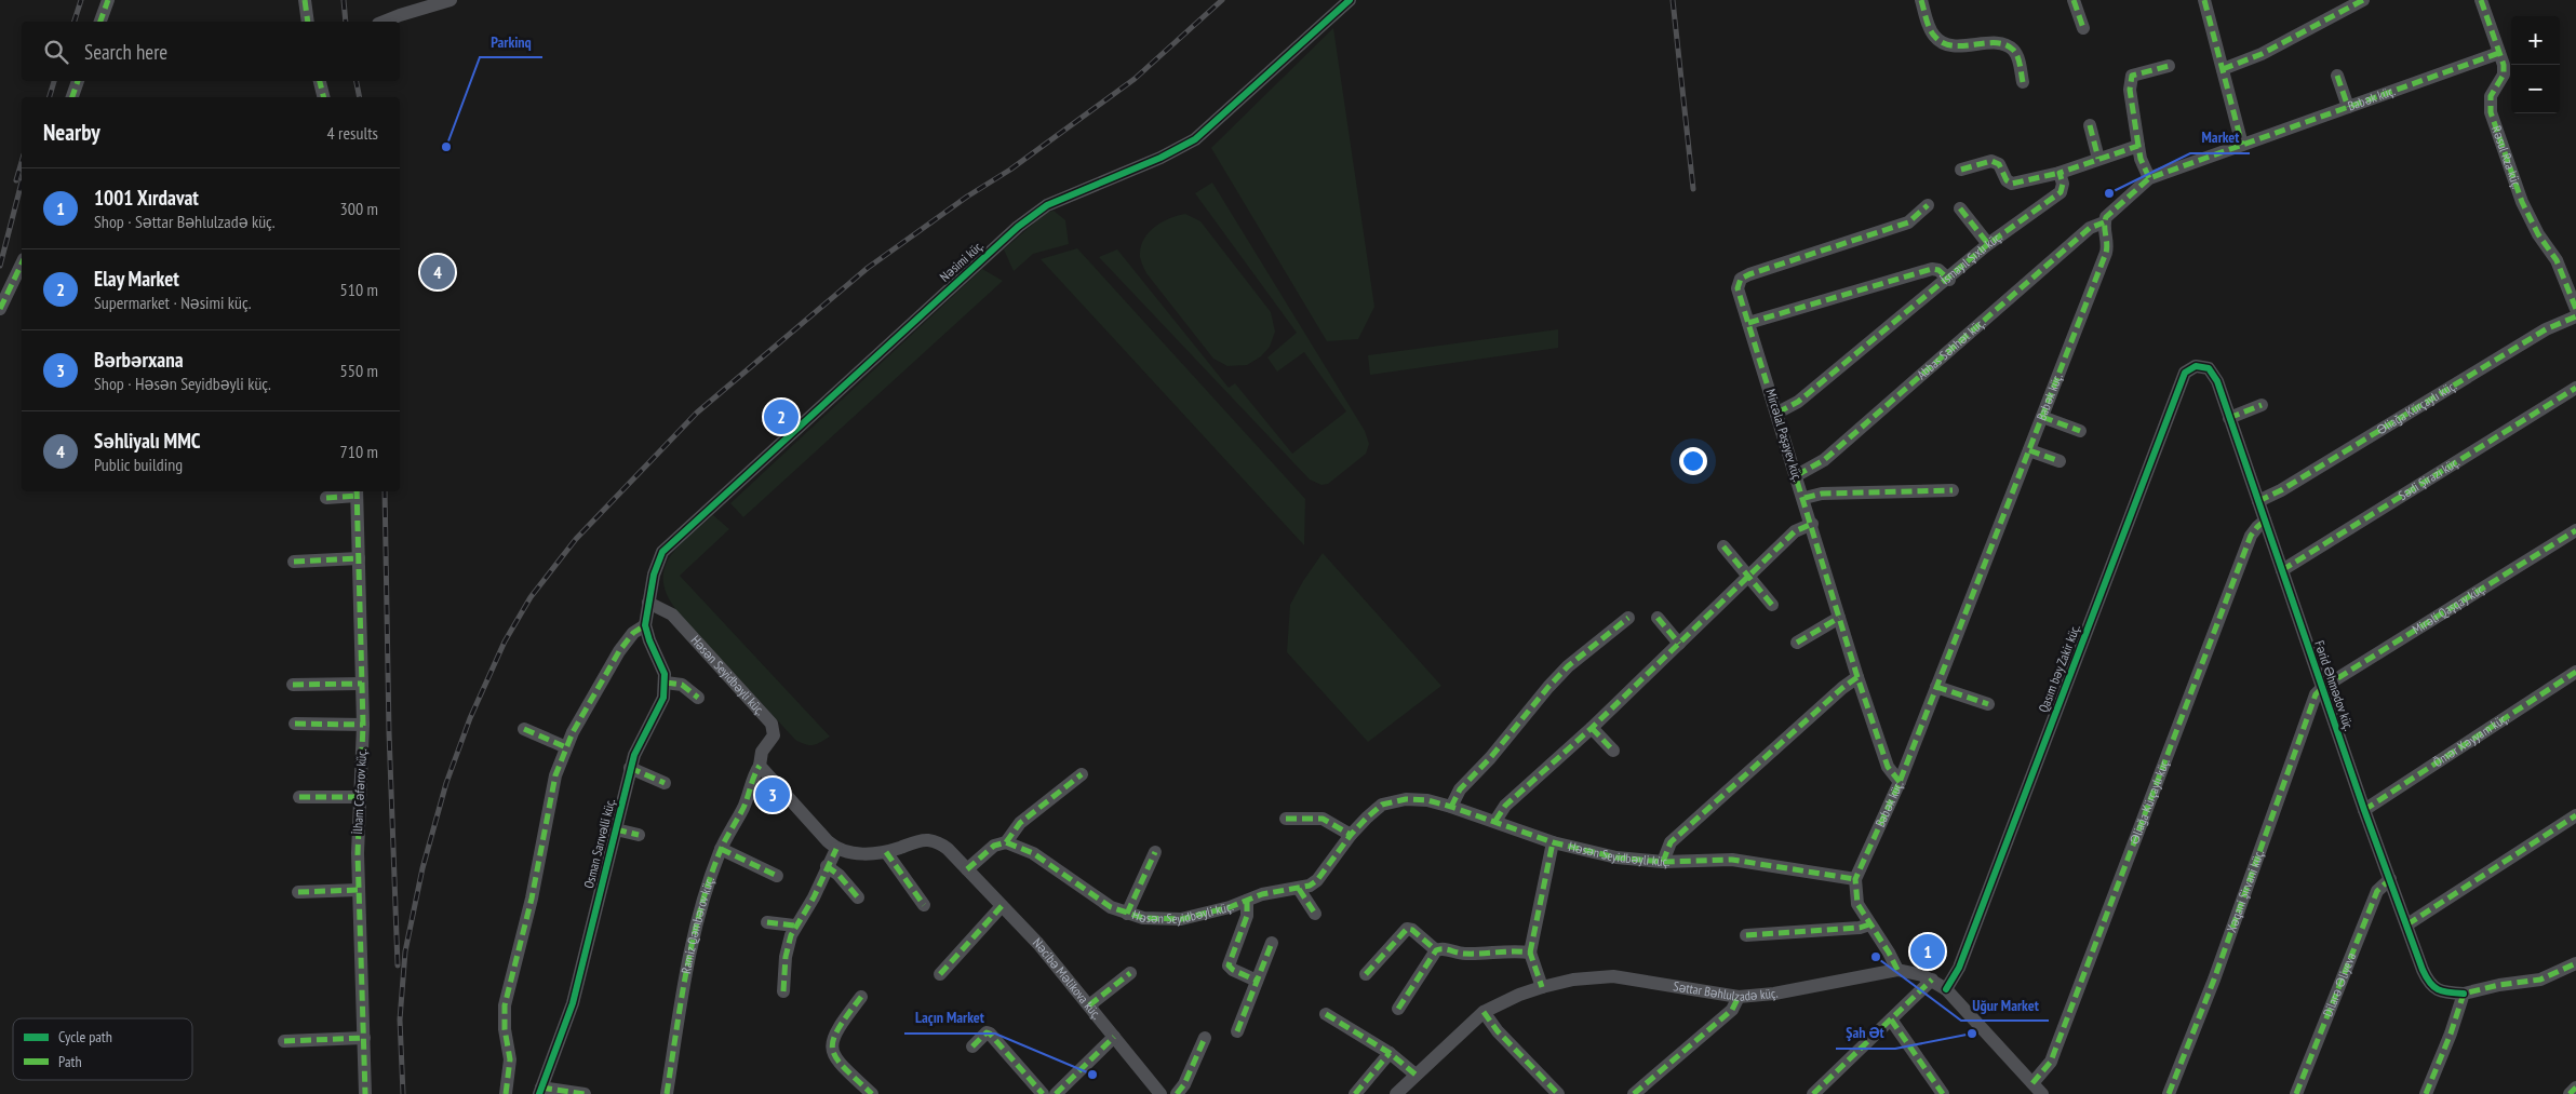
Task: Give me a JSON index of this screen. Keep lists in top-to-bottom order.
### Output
{
  "streets": {
    "street": [
      "Babək küç.",
      "Rəsul Rza küç.",
      "İsmayıl Şıxlı küç.",
      "Nəsimi küç.",
      "Abbas Səhhət küç.",
      "Əliağa Kürçaylı küç.",
      "Mircəlal Paşayev küç.",
      "Sədi Şirazi küç.",
      "Mirəli Qaşqay küç.",
      "Qasım bəy Zakir küç.",
      "Həsən Seyidbəyli küç.",
      "Fərid Əhmədov küç.",
      "Ömər Xəyyam küç.",
      "İlham Cəfərov küç.",
      "Osman Sarıvəlli küç.",
      "Xəqani Şirvani küç.",
      "Ramiz Qəmbərov küç.",
      "Nəcibə Məlikova küç.",
      "Dilarə Əliyeva",
      "Səttar Bəhlulzadə küç."
    ]
  },
  "crossings": [
    ["Babək küç.", "Rəsul Rza küç."],
    ["Babək küç.", "Abbas Səhhət küç."],
    ["Babək küç.", "Mircəlal Paşayev küç."],
    ["Babək küç.", "Həsən Seyidbəyli küç."],
    ["İsmayıl Şıxlı küç.", "Mircəlal Paşayev küç."],
    ["Nəsimi küç.", "Həsən Seyidbəyli küç."],
    ["Abbas Səhhət küç.", "Mircəlal Paşayev küç."],
    ["Əliağa Kürçaylı küç.", "Fərid Əhmədov küç."],
    ["Əliağa Kürçaylı küç.", "Səttar Bəhlulzadə küç."],
    ["Sədi Şirazi küç.", "Fərid Əhmədov küç."],
    ["Mirəli Qaşqay küç.", "Fərid Əhmədov küç."],
    ["Mirəli Qaşqay küç.", "Xəqani Şirvani küç."],
    ["Qasım bəy Zakir küç.", "Fərid Əhmədov küç."],
    ["Qasım bəy Zakir küç.", "Səttar Bəhlulzadə küç."],
    ["Həsən Seyidbəyli küç.", "Ramiz Qəmbərov küç."],
    ["Fərid Əhmədov küç.", "Ömər Xəyyam küç."],
    ["Fərid Əhmədov küç.", "Xəqani Şirvani küç."],
    ["Fərid Əhmədov küç.", "Dilarə Əliyeva"]
  ],
  "places": [
    "Parkinq",
    "Market",
    "Uğur Market",
    "Şah Ət",
    "Laçın Market"
  ],
  "legend": ["Cycle path", "Path"],
  "page": {
    "map_buttons": ["+", "−"],
    "search": "Search here",
    "heading": ["Nearby", "4 results"],
    "list": [
      {
        "mark": "1",
        "name": "1001 Xırdavat",
        "note": "Shop · Səttar Bəhlulzadə küç.",
        "value": "300 m"
      },
      {
        "mark": "2",
        "name": "Elay Market",
        "note": "Supermarket · Nəsimi küç.",
        "value": "510 m"
      },
      {
        "mark": "3",
        "name": "Bərbərxana",
        "note": "Shop · Həsən Seyidbəyli küç.",
        "value": "550 m"
      },
      {
        "mark": "4",
        "name": "Səhliyalı MMC",
        "note": "Public building",
        "value": "710 m"
      }
    ],
    "pins": [
      "4",
      "2",
      "3",
      "1"
    ]
  }
}
